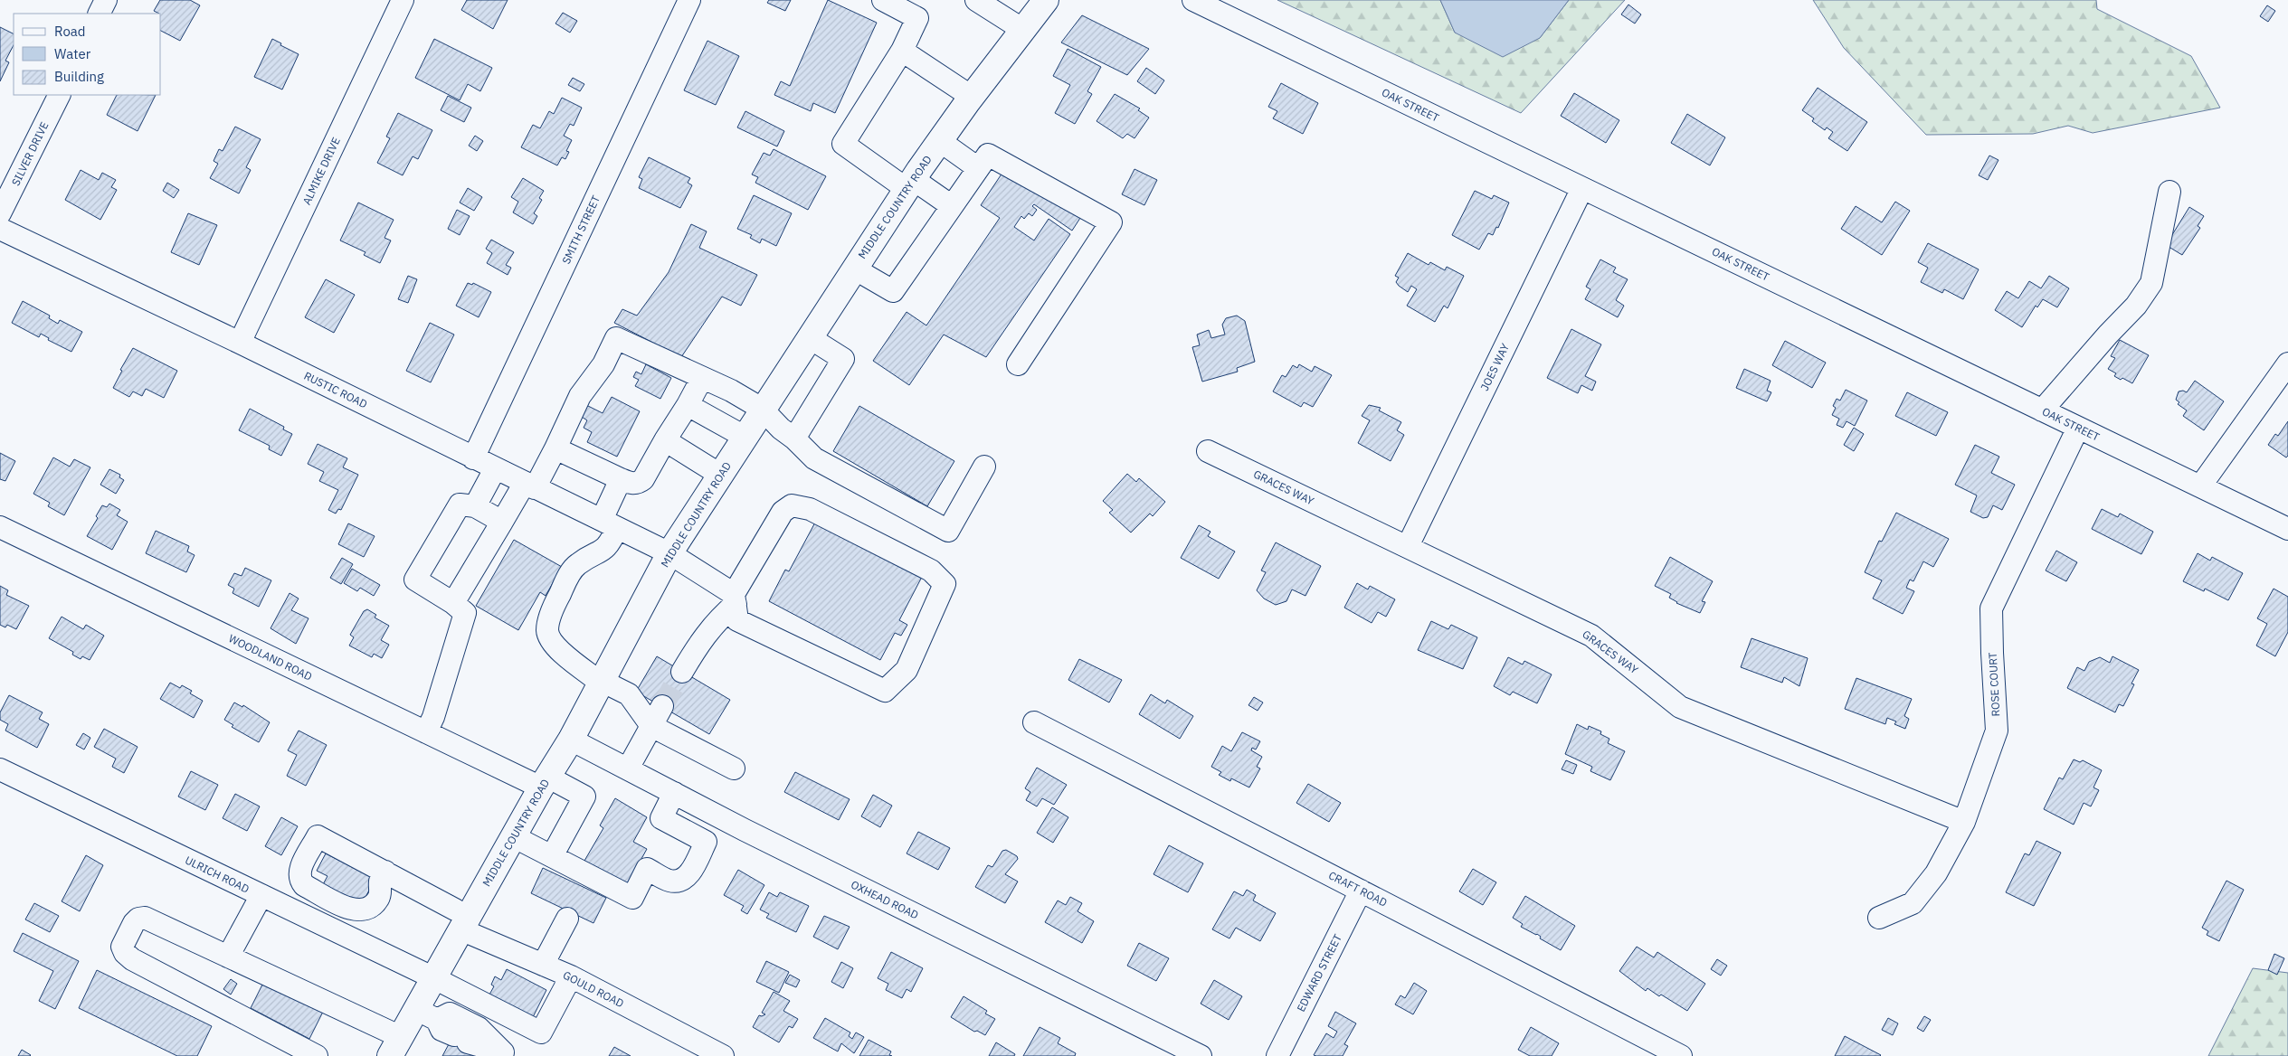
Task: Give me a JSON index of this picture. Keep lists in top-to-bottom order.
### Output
{
  "streets": {
    "main road": ["MIDDLE COUNTRY ROAD"],
    "street": [
      "OAK STREET",
      "SILVER DRIVE",
      "ALMIKE DRIVE",
      "SMITH STREET",
      "JOES WAY",
      "RUSTIC ROAD",
      "GRACES WAY",
      "WOODLAND ROAD",
      "ROSE COURT",
      "ULRICH ROAD",
      "CRAFT ROAD",
      "OXHEAD ROAD",
      "EDWARD STREET",
      "GOULD ROAD"
    ]
  },
  "crossings": [
    ["OAK STREET", "JOES WAY"],
    ["OAK STREET", "ROSE COURT"],
    ["ALMIKE DRIVE", "RUSTIC ROAD"],
    ["MIDDLE COUNTRY ROAD", "RUSTIC ROAD"],
    ["MIDDLE COUNTRY ROAD", "WOODLAND ROAD"],
    ["MIDDLE COUNTRY ROAD", "ULRICH ROAD"],
    ["MIDDLE COUNTRY ROAD", "OXHEAD ROAD"],
    ["MIDDLE COUNTRY ROAD", "GOULD ROAD"],
    ["SMITH STREET", "RUSTIC ROAD"],
    ["JOES WAY", "GRACES WAY"],
    ["GRACES WAY", "ROSE COURT"],
    ["ULRICH ROAD", "GOULD ROAD"],
    ["CRAFT ROAD", "EDWARD STREET"]
  ],
  "legend": ["Road", "Water", "Building"]
}
